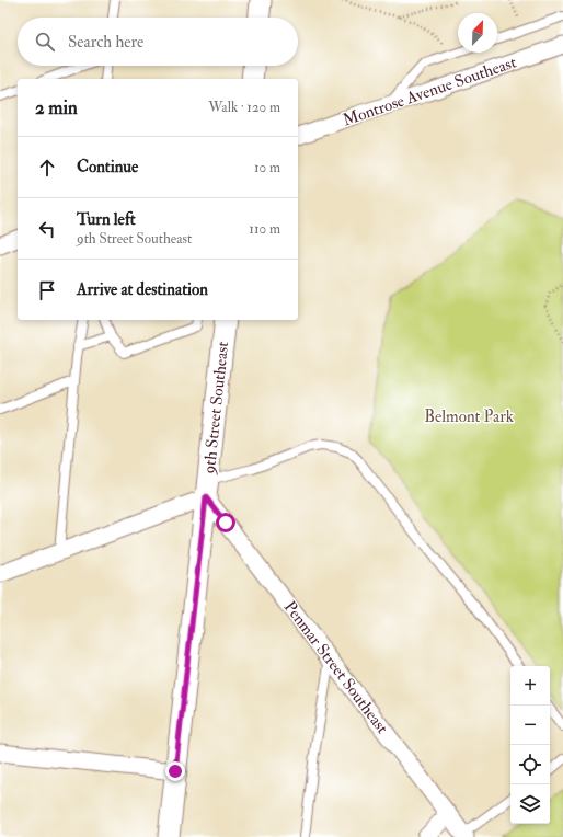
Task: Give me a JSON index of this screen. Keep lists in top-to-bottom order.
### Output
{
  "streets": {
    "street": ["Montrose Avenue Southeast", "9th Street Southeast", "Penmar Street Southeast"]
  },
  "crossings": [
    ["9th Street Southeast", "Penmar Street Southeast"]
  ],
  "parks": ["Belmont Park"],
  "north": "top right",
  "page": {
    "search": "Search here",
    "heading": ["2 min", "Walk · 120 m"],
    "list": [
      ["Continue", "10 m"],
      ["Turn left", "9th Street Southeast", "110 m"],
      "Arrive at destination"
    ],
    "map_buttons": ["+", "−"]
  }
}
